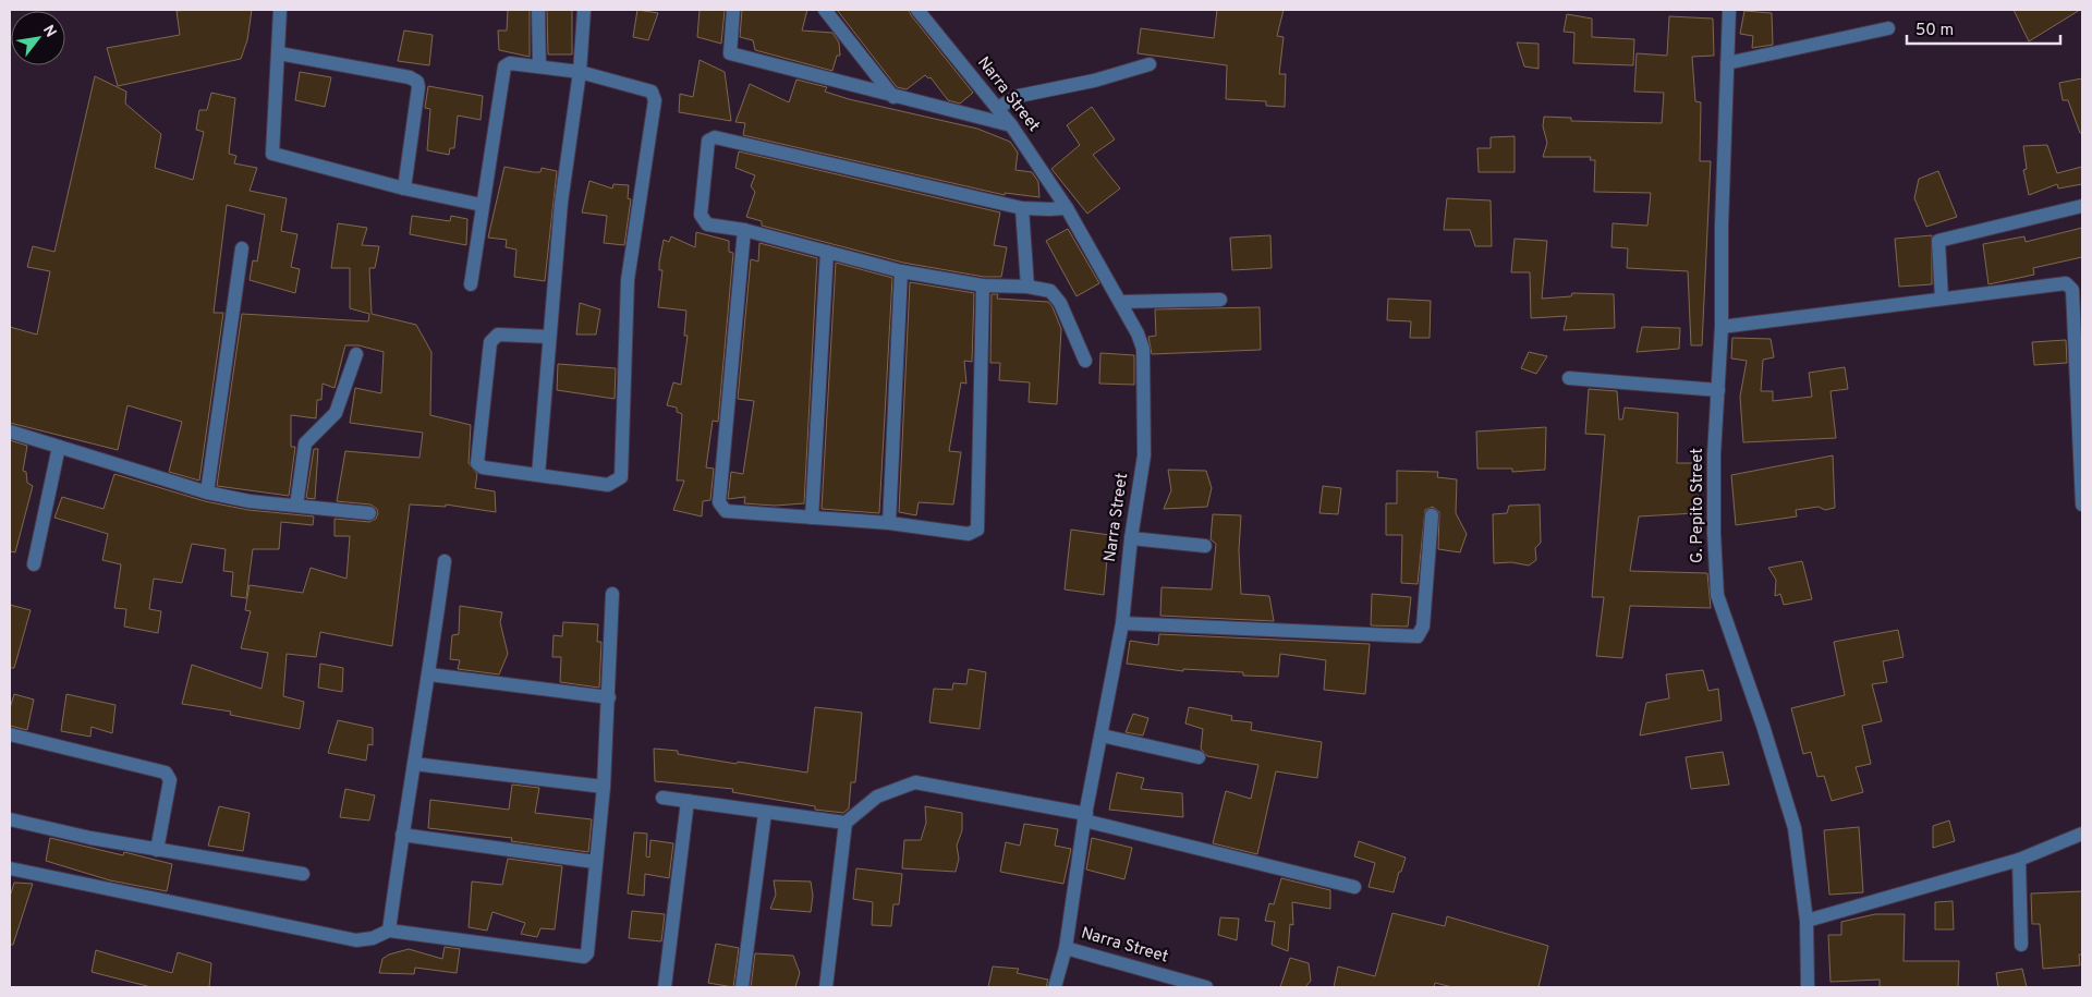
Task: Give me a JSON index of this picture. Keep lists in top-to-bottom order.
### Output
{
  "streets": {
    "street": ["Narra Street", "G. Pepito Street"]
  },
  "scale_bar": "50 m",
  "north": "top right"
}
